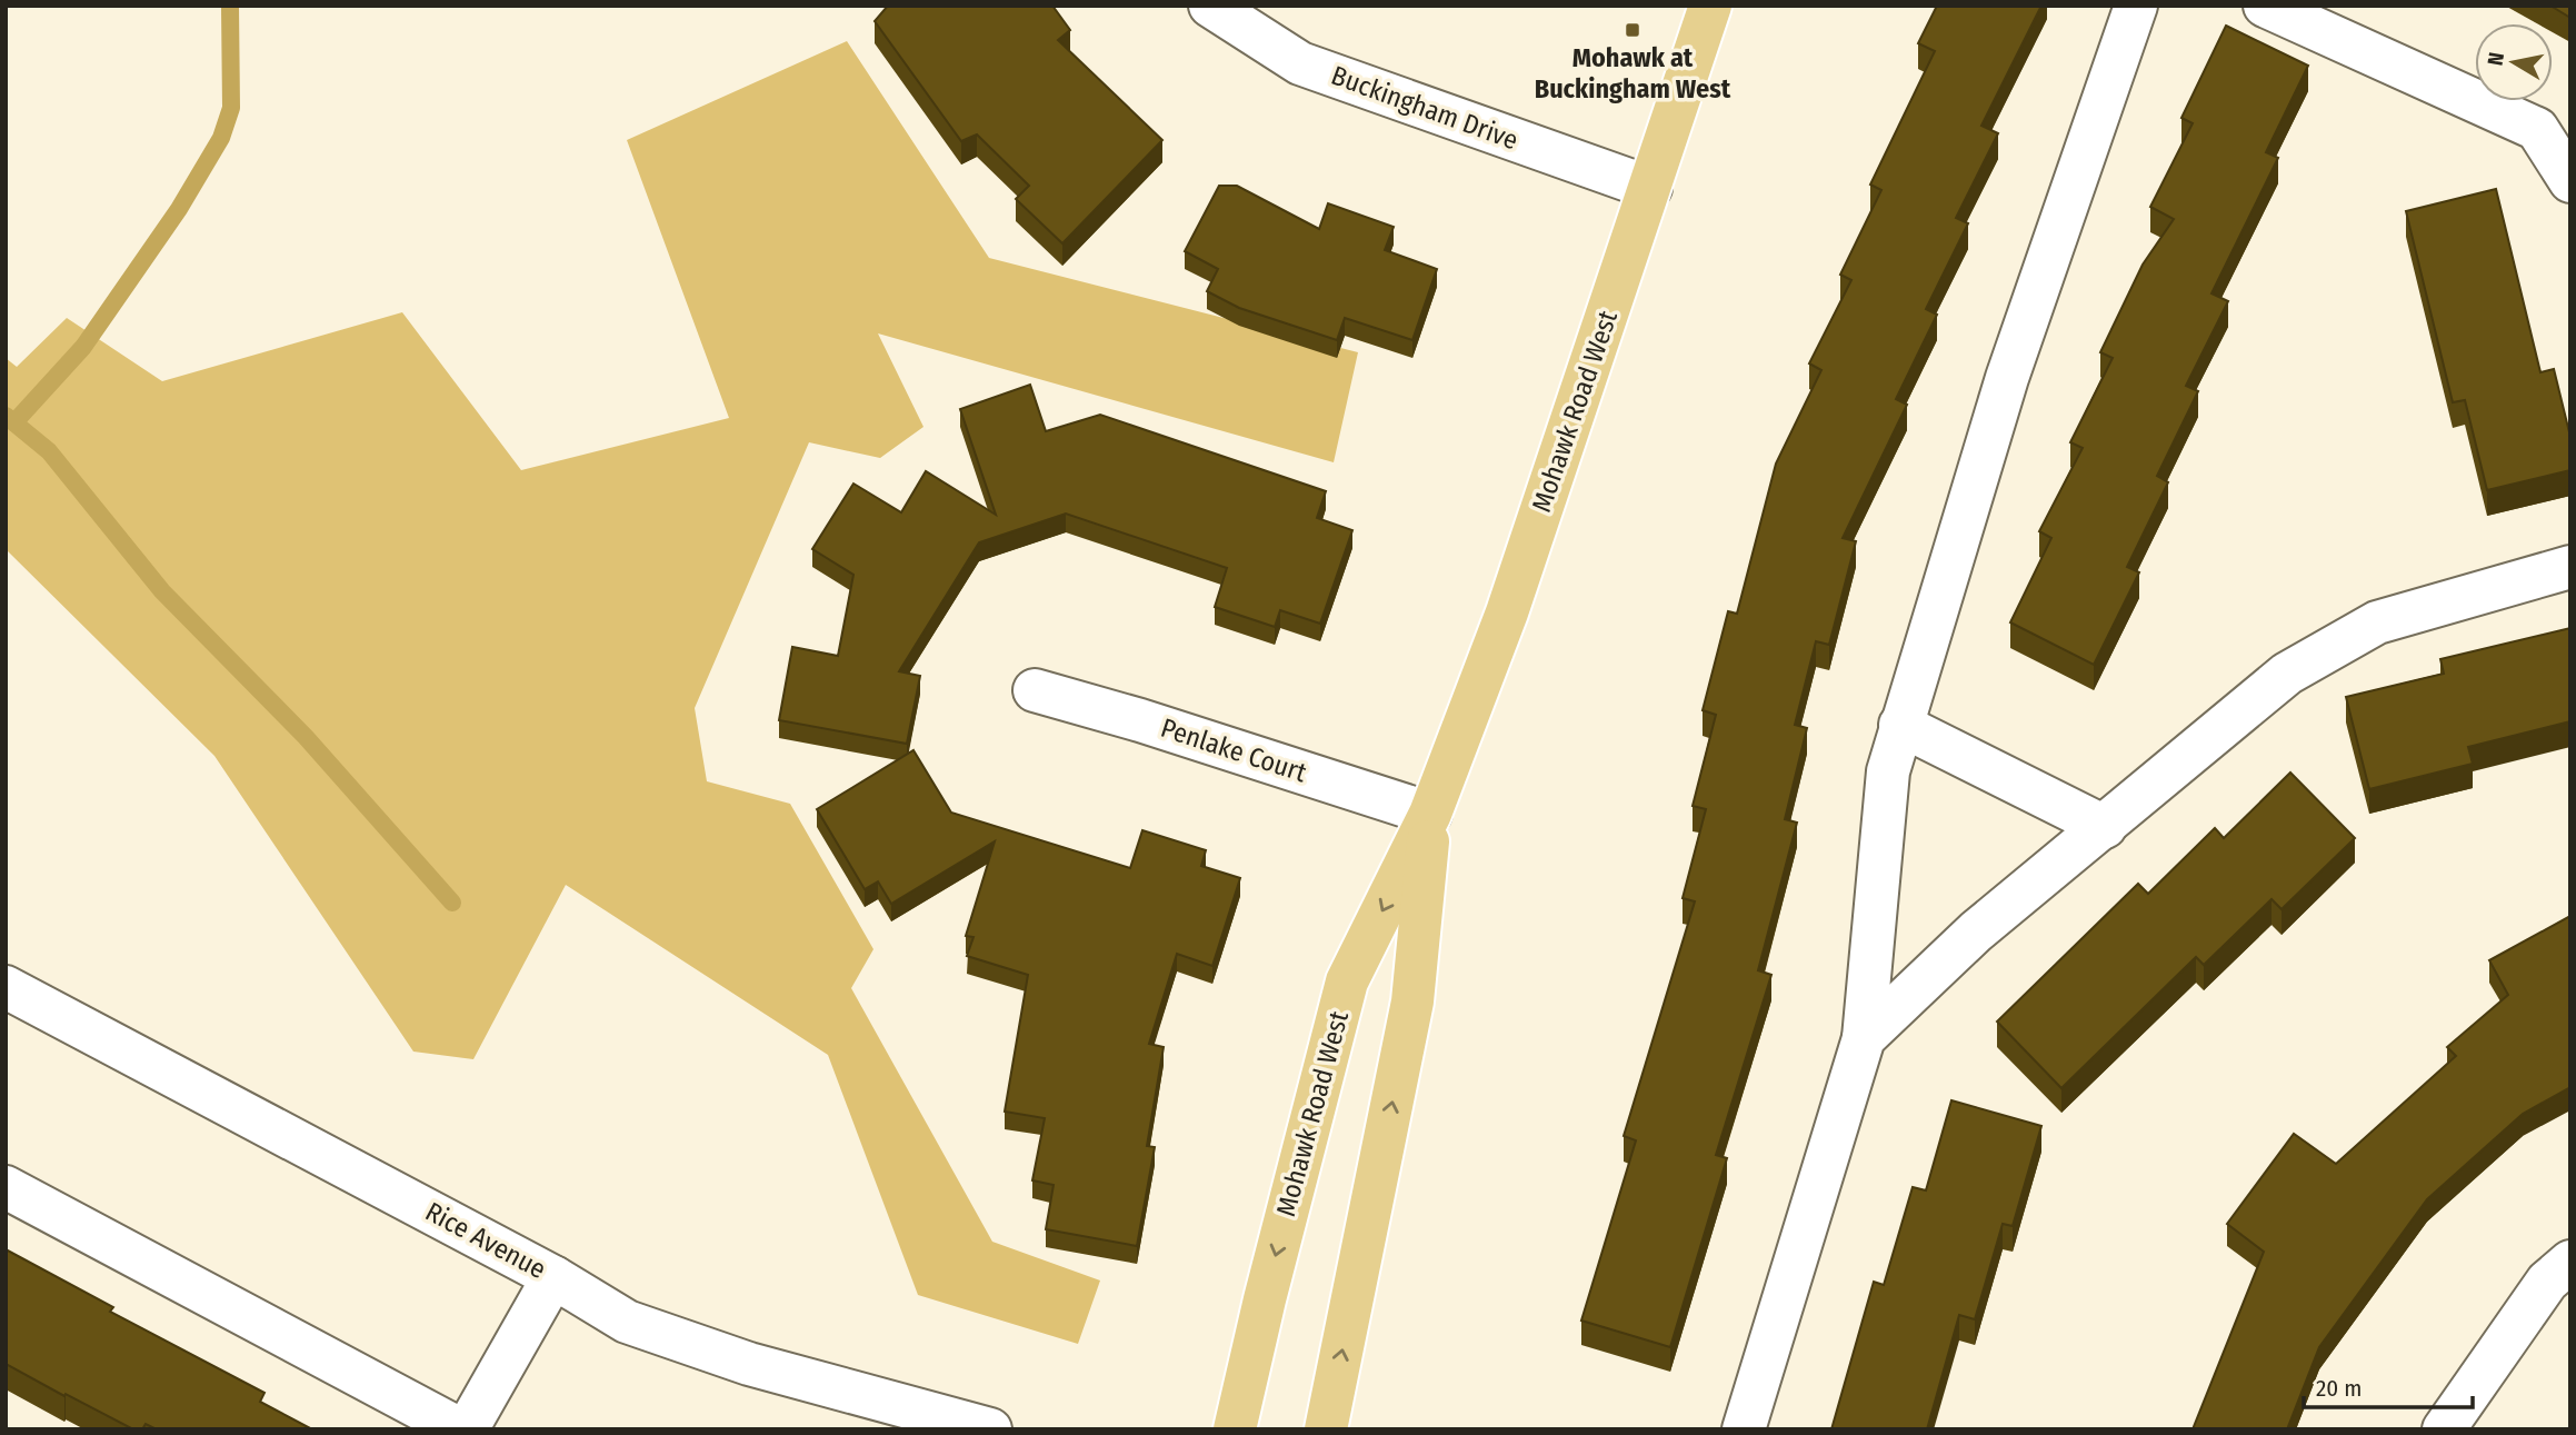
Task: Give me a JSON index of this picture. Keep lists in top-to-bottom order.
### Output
{
  "streets": {
    "main road": ["Mohawk Road West"],
    "street": ["Buckingham Drive", "Penlake Court", "Rice Avenue"]
  },
  "crossings": [
    ["Buckingham Drive", "Mohawk Road West"],
    ["Mohawk Road West", "Penlake Court"]
  ],
  "places": {
    "transit": ["Mohawk at Buckingham West"]
  },
  "scale_bar": "20 m",
  "north": "left"
}
